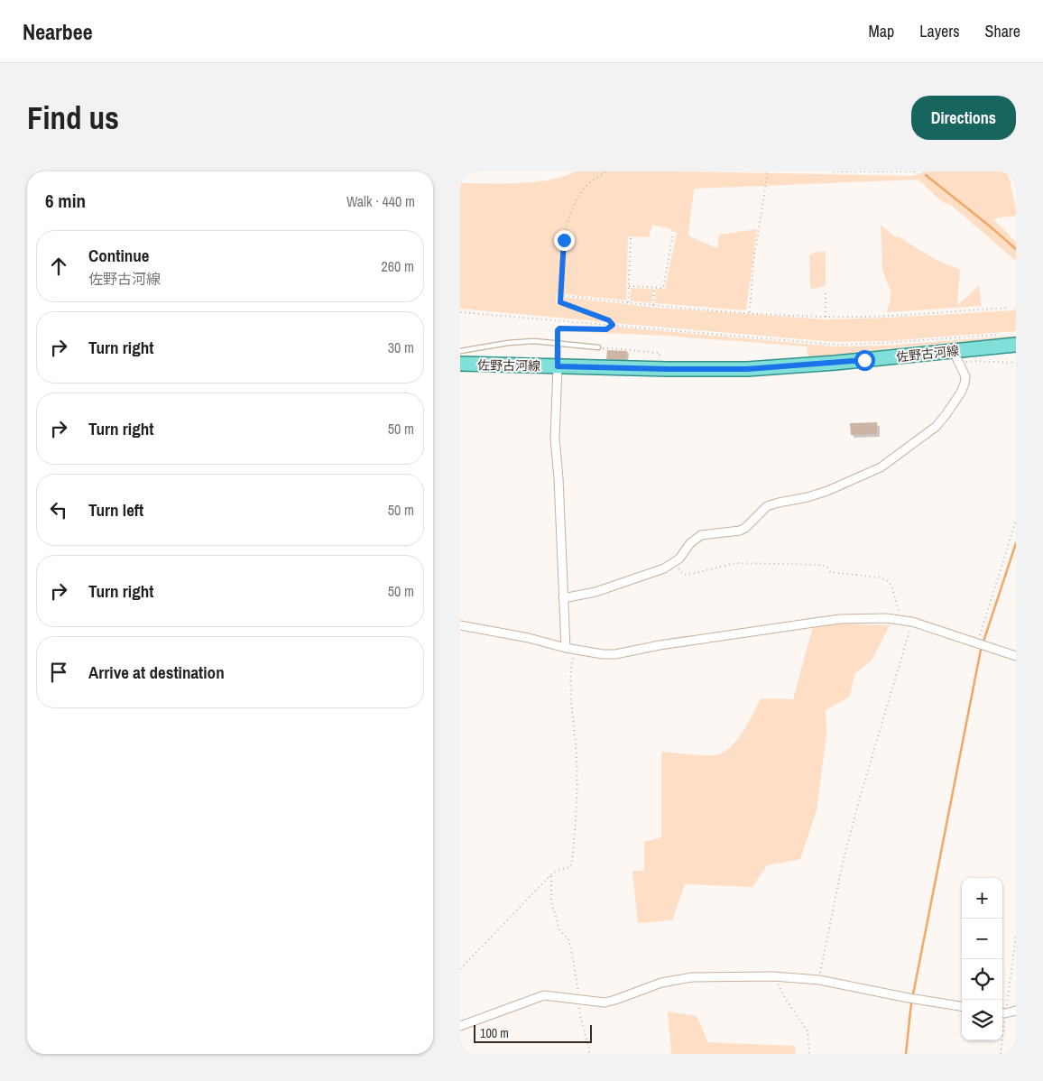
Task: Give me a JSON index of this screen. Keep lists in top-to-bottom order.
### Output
{
  "streets": {
    "main road": ["佐野古河線"]
  },
  "scale_bar": "100 m",
  "page": {
    "header": "Nearbee",
    "nav": ["Map", "Layers", "Share"],
    "buttons": "Directions",
    "title": "Find us",
    "heading": ["6 min", "Walk · 440 m"],
    "list": [
      ["Continue", "佐野古河線", "260 m"],
      ["Turn right", "30 m"],
      ["Turn right", "50 m"],
      ["Turn left", "50 m"],
      ["Turn right", "50 m"],
      "Arrive at destination"
    ],
    "map_buttons": ["+", "−"],
    "scale": "100 m"
  }
}
